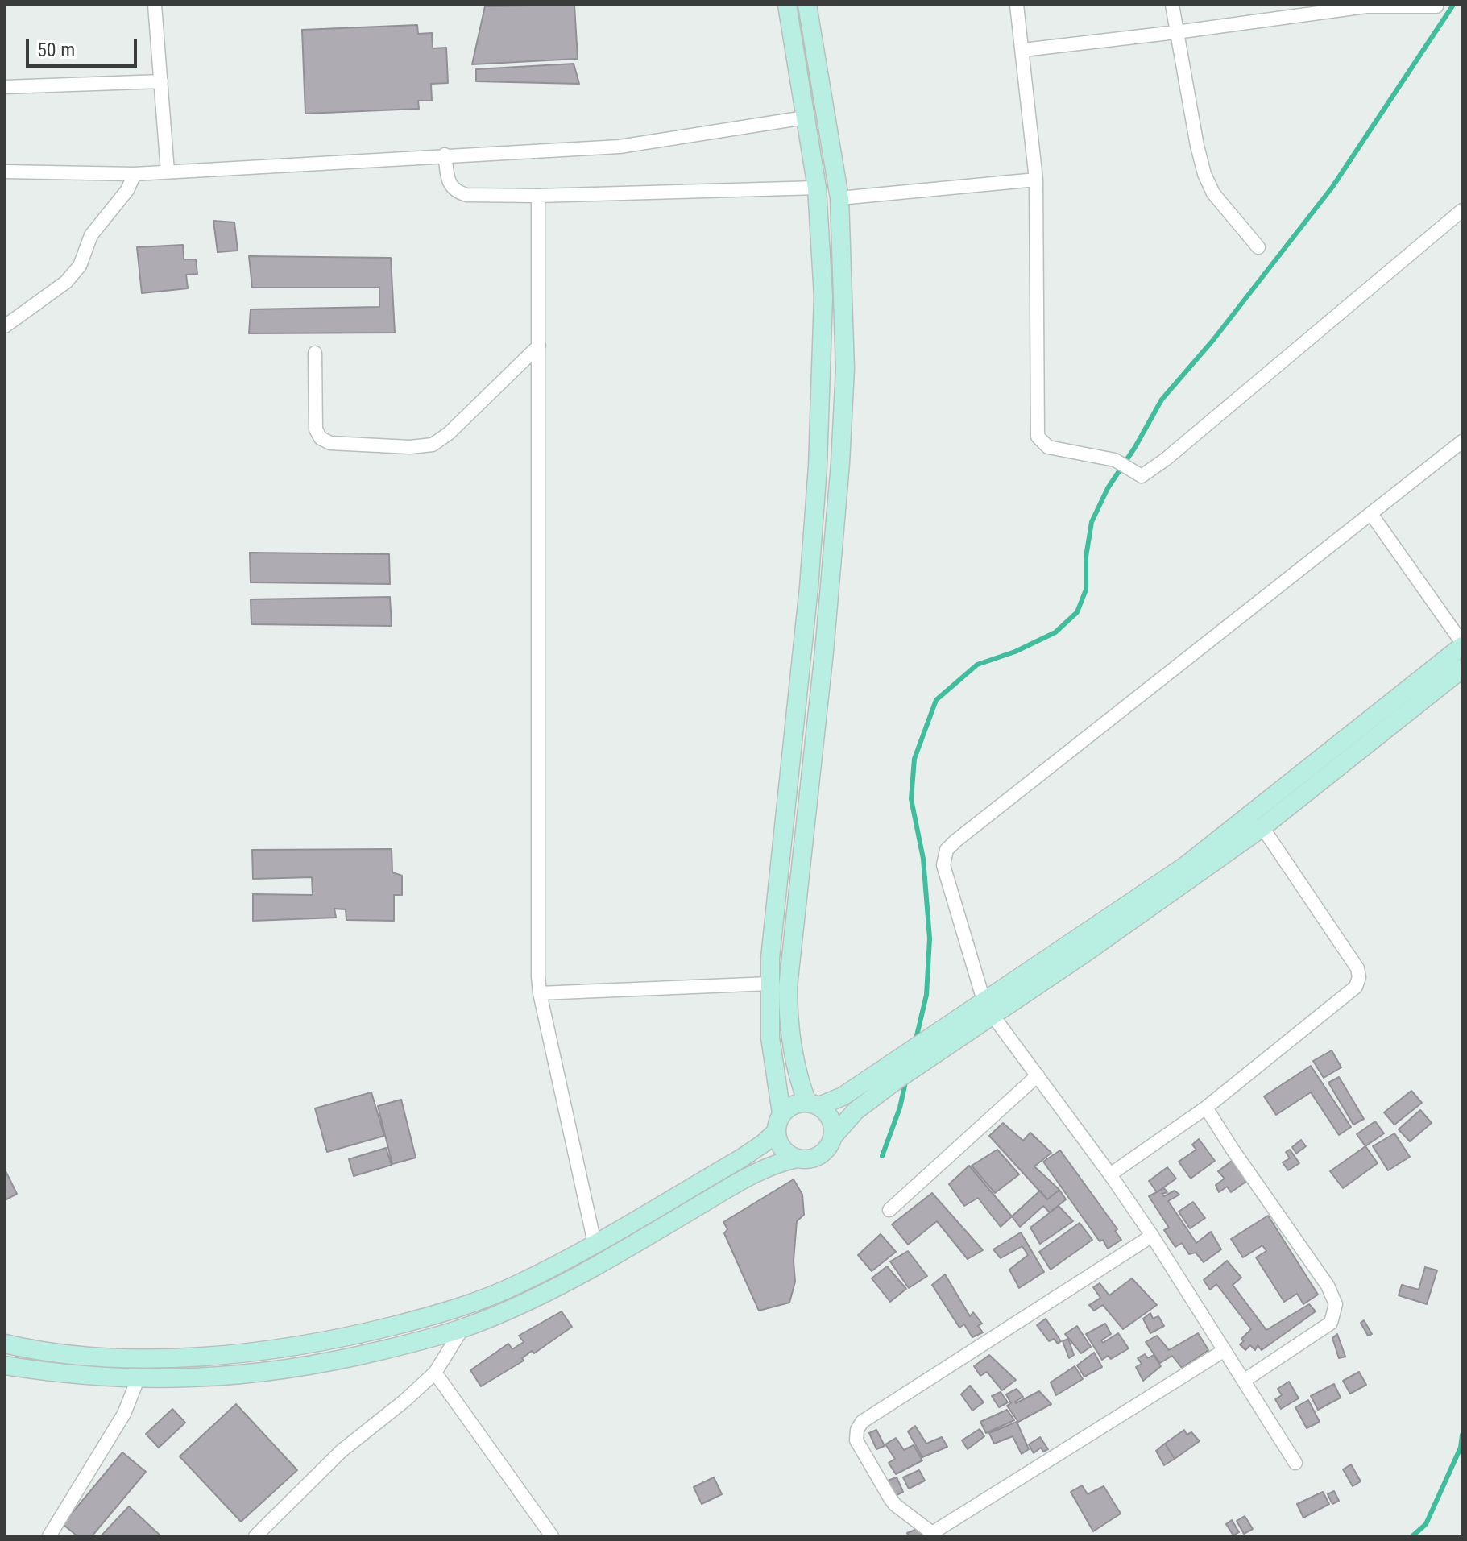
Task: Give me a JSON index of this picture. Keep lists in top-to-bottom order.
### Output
{
  "scale_bar": "50 m"
}
